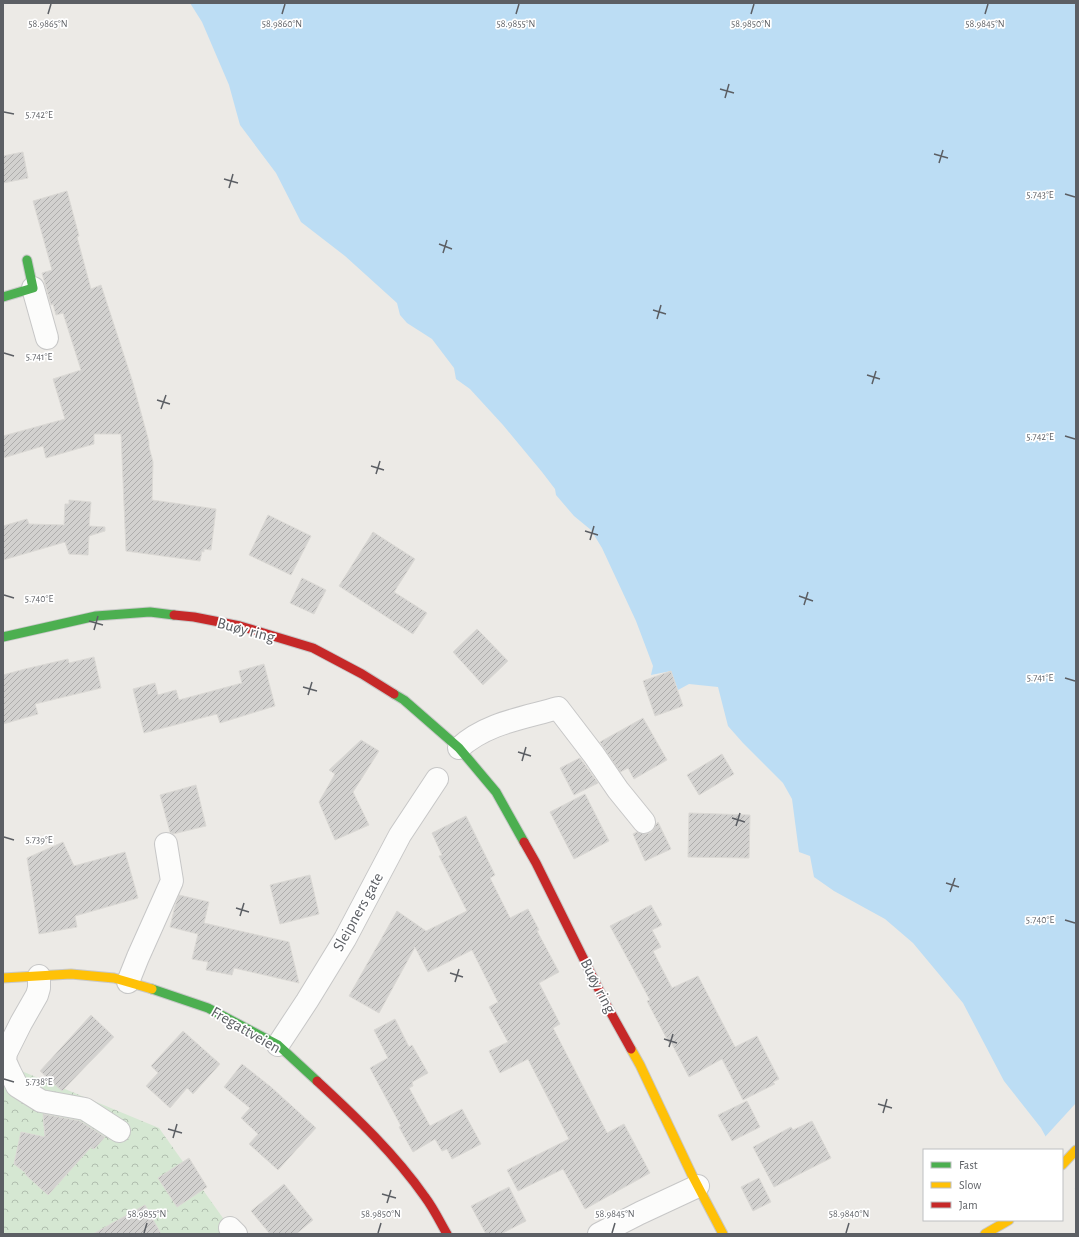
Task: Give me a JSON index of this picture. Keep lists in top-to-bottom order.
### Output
{
  "streets": {
    "street": ["Buøy ring", "Sleipners gate", "Fregattveien"]
  },
  "crossings": [
    ["Sleipners gate", "Fregattveien"]
  ],
  "legend": ["Fast", "Slow", "Jam"],
  "coordinates": [
    "58.9865°N",
    "58.9860°N",
    "58.9855°N",
    "58.9850°N",
    "58.9845°N",
    "5.742°E",
    "5.743°E",
    "5.741°E",
    "5.740°E",
    "5.739°E",
    "5.738°E",
    "58.9840°N"
  ]
}
